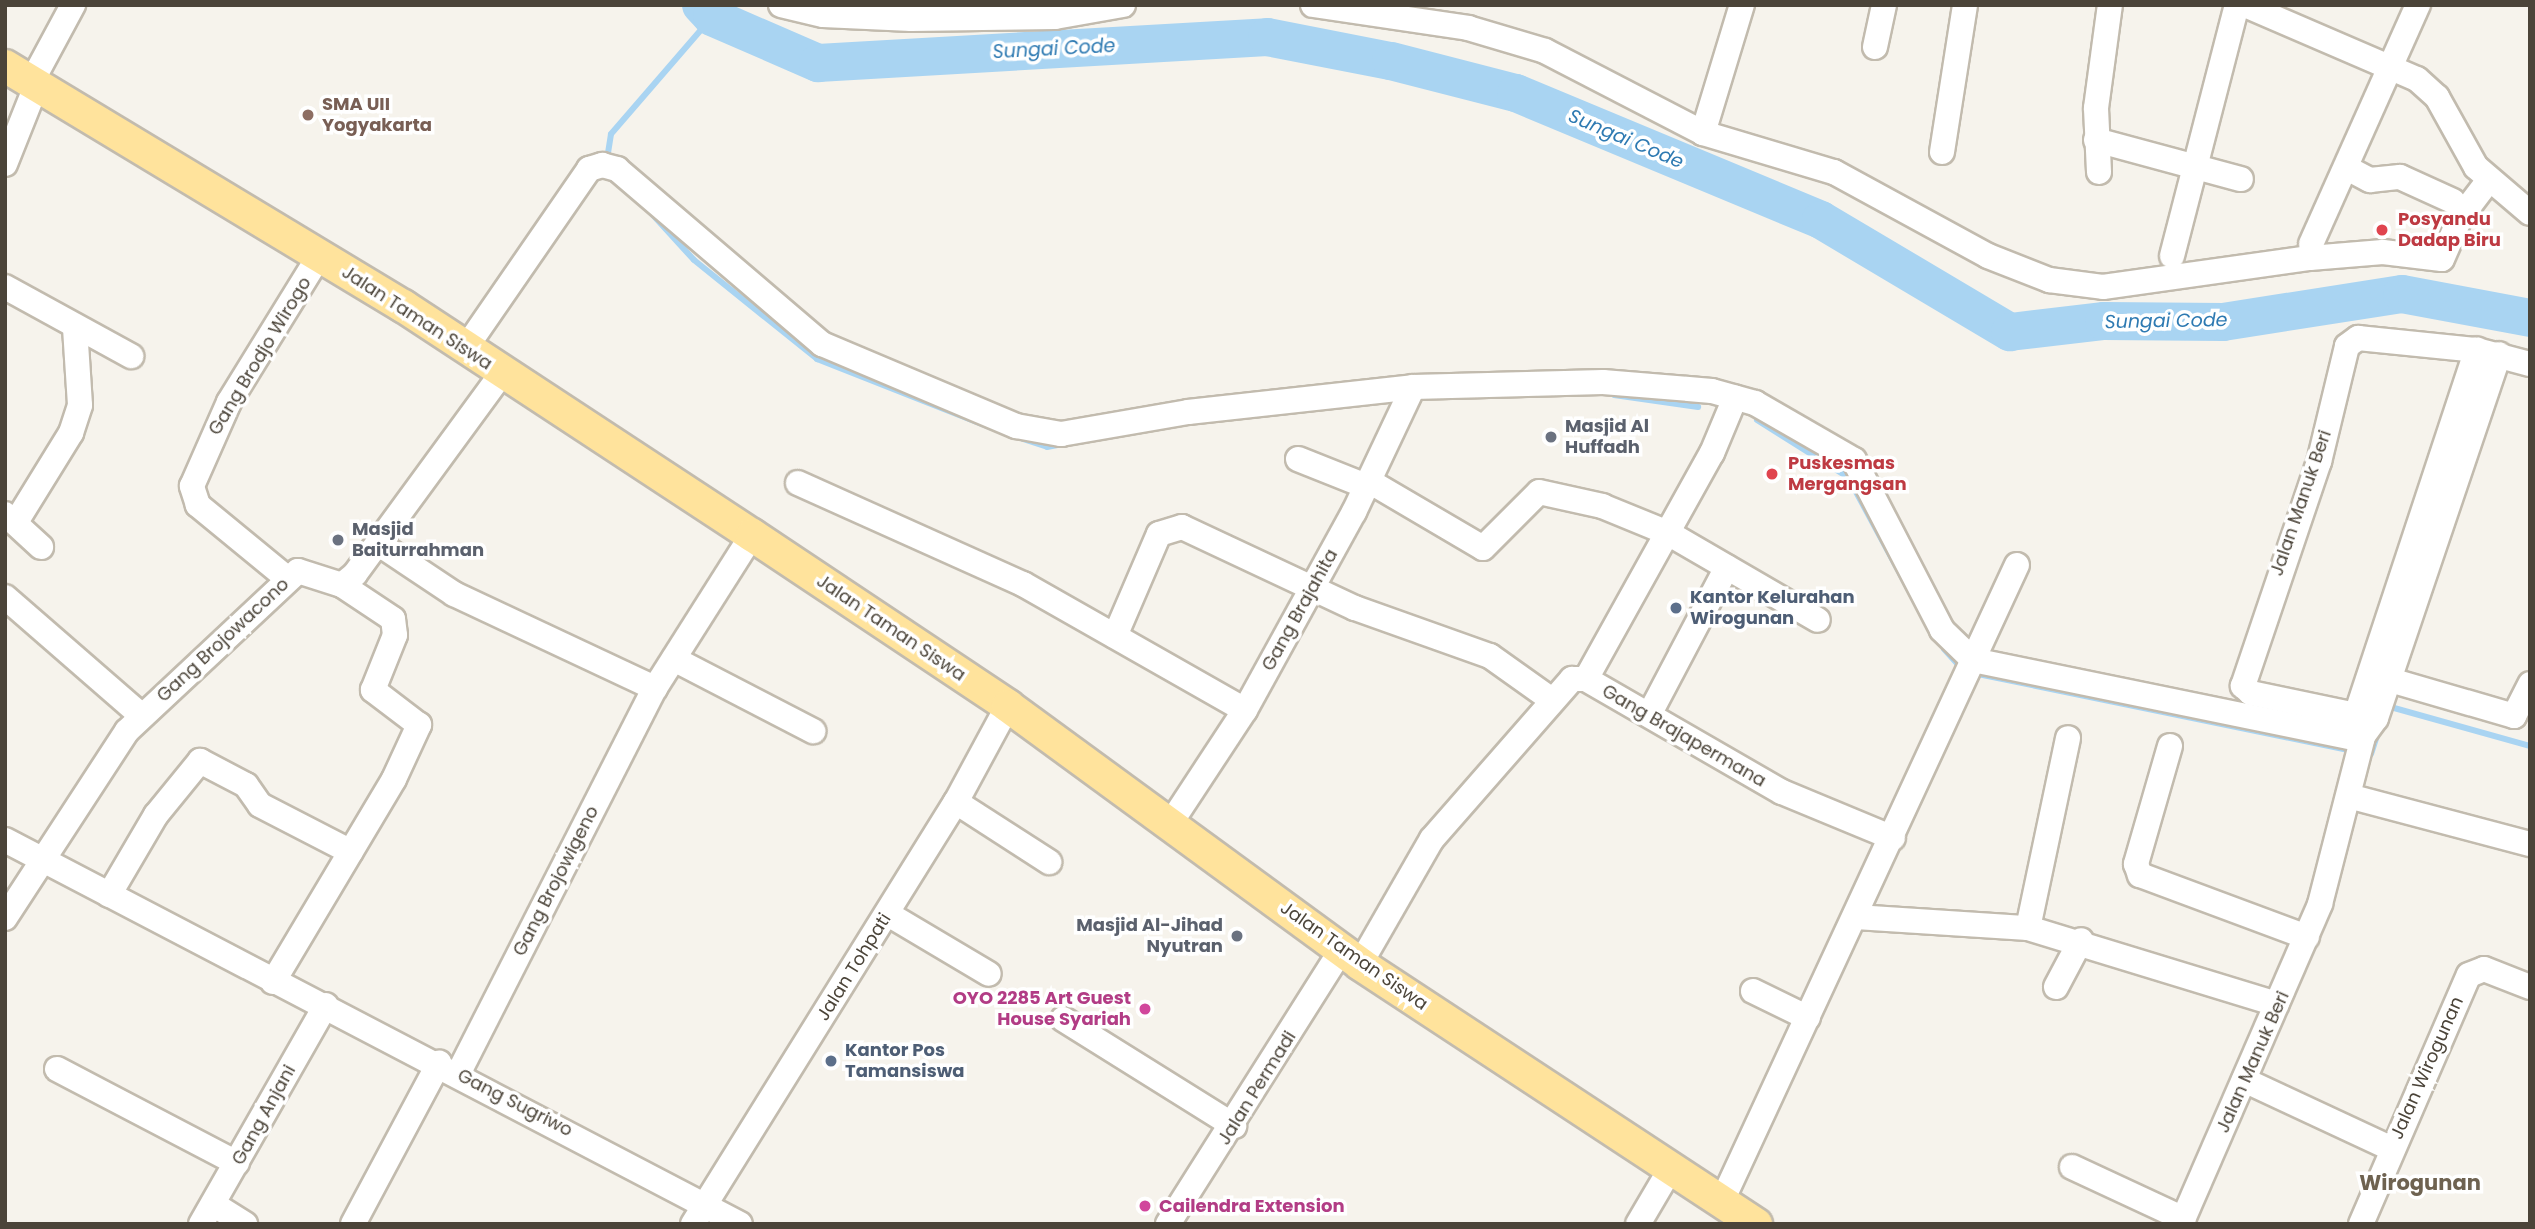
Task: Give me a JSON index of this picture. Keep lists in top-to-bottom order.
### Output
{
  "streets": {
    "main road": ["Jalan Taman Siswa"],
    "street": [
      "Gang Brodjo Wirogo",
      "Jalan Manuk Beri",
      "Gang Brajahita",
      "Gang Brojowacono",
      "Gang Brajapermana",
      "Gang Brojowigeno",
      "Jalan Tohpati",
      "Jalan Wirogunan",
      "Jalan Permadi",
      "Gang Sugriwo",
      "Gang Anjani"
    ]
  },
  "crossings": [
    ["Jalan Taman Siswa", "Gang Brodjo Wirogo"],
    ["Jalan Taman Siswa", "Gang Brajahita"],
    ["Jalan Taman Siswa", "Gang Brajapermana"],
    ["Jalan Taman Siswa", "Gang Brojowigeno"],
    ["Jalan Taman Siswa", "Jalan Tohpati"],
    ["Jalan Taman Siswa", "Jalan Permadi"],
    ["Gang Brodjo Wirogo", "Gang Brojowacono"],
    ["Gang Brojowacono", "Gang Sugriwo"],
    ["Gang Brajapermana", "Jalan Permadi"],
    ["Gang Brojowigeno", "Gang Sugriwo"],
    ["Jalan Tohpati", "Gang Sugriwo"],
    ["Gang Sugriwo", "Gang Anjani"]
  ],
  "districts": ["Wirogunan"],
  "water": ["Sungai Code"],
  "places": [
    "SMA UII Yogyakarta",
    "Posyandu Dadap Biru",
    "Masjid Al Huffadh",
    "Puskesmas Mergangsan",
    "Masjid Baiturrahman",
    "Kantor Kelurahan Wirogunan",
    "Masjid Al-Jihad Nyutran",
    "OYO 2285 Art Guest House Syariah",
    "Kantor Pos Tamansiswa",
    "Cailendra Extension"
  ]
}
